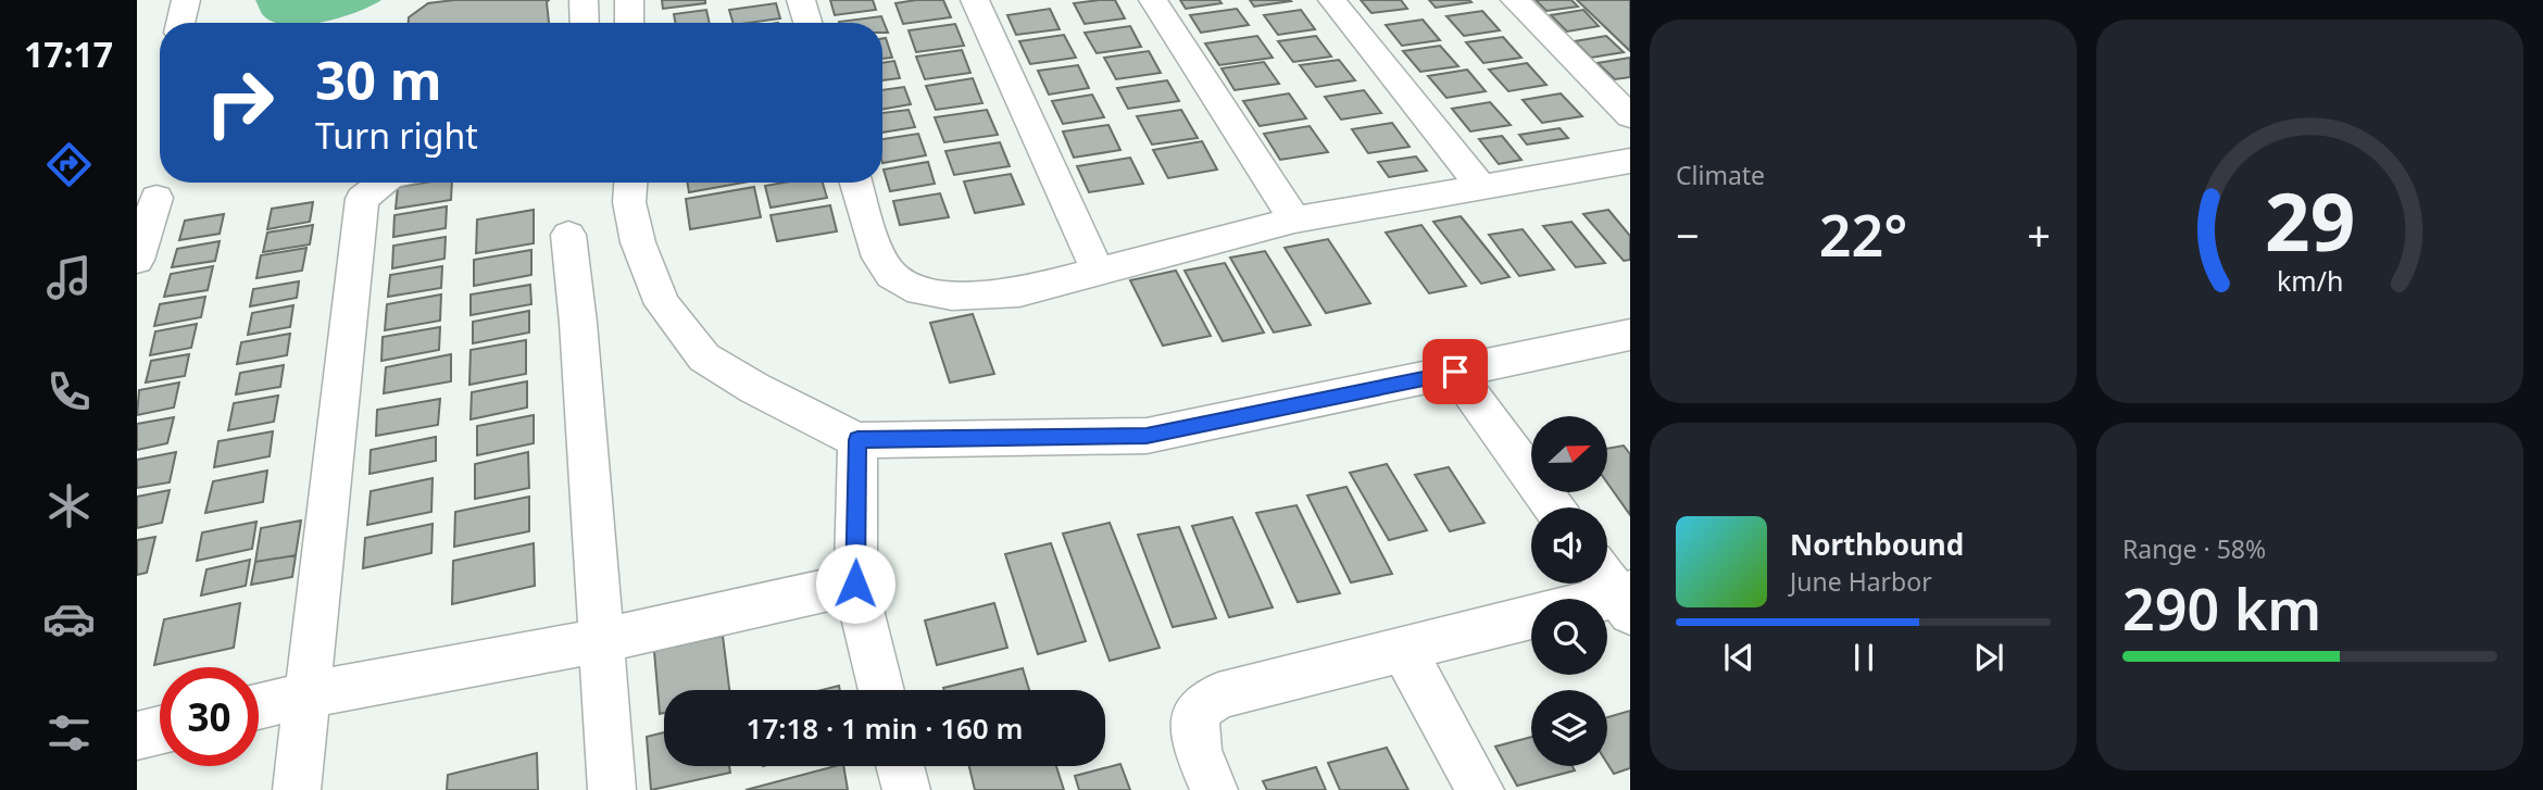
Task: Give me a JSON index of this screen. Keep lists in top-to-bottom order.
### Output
{
  "north": "right",
  "page": {
    "tabs": "17:17",
    "tile": [
      "Climate",
      ["Range · 58%", "290 km"]
    ],
    "turn": ["30 m", "Turn right"],
    "heat": ["−", "22°", "+"],
    "song": ["Northbound", "June Harbor"],
    "limit": "30",
    "trip": "17:18 · 1 min · 160 m",
    "gauge": ["29", "km/h"]
  }
}
